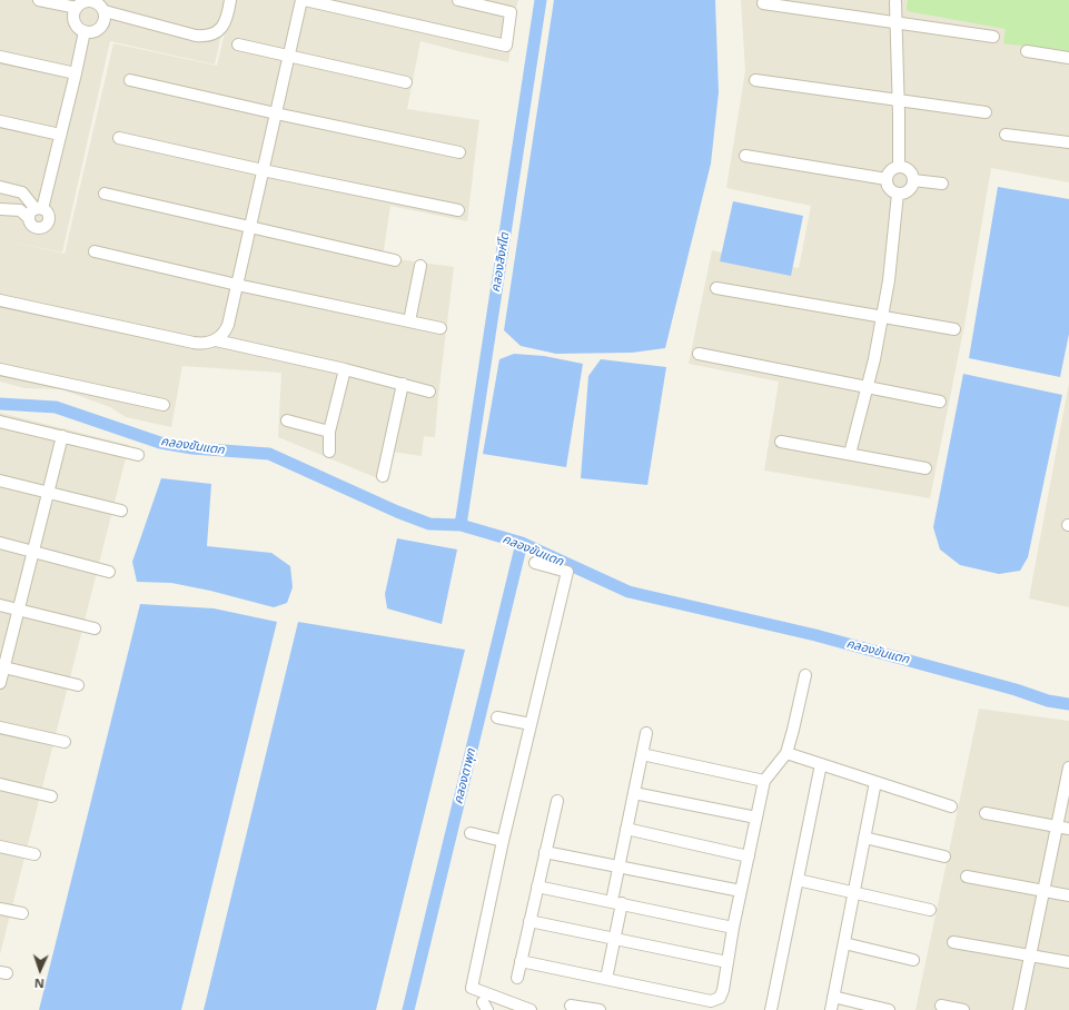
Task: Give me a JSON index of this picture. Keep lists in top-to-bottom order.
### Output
{
  "water": ["คลองสิงห์โต", "คลองขันแตก", "คลองตาพุก"],
  "north": "bottom"
}
